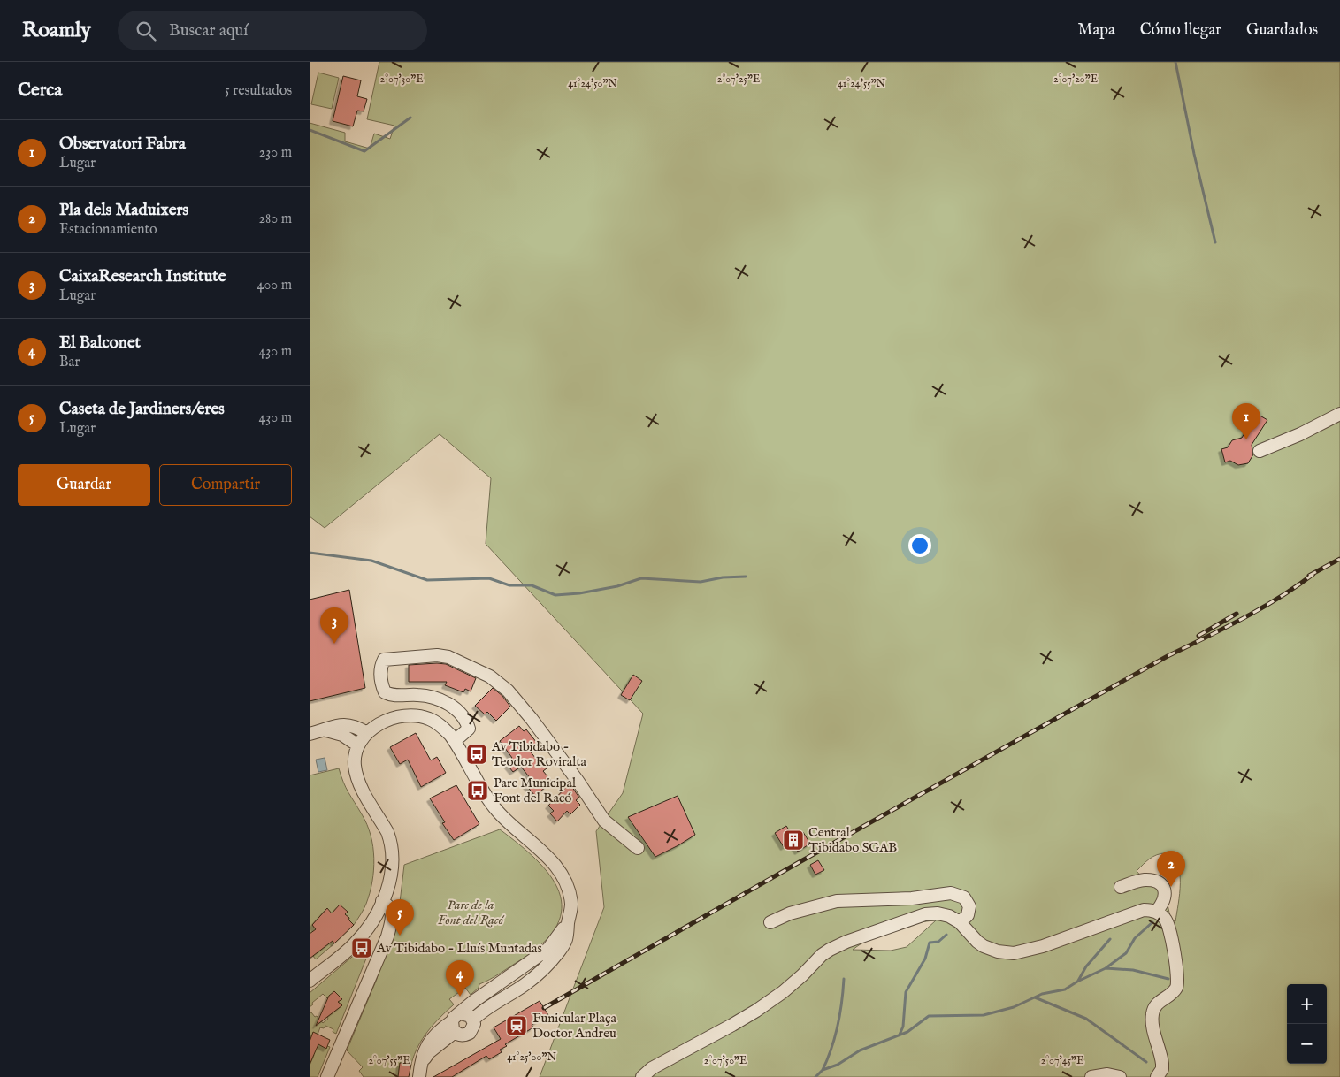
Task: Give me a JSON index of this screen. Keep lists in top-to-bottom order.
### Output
{
  "parks": ["Parc de la Font del Racó"],
  "places": {
    "bus stop": ["Av Tibidabo - Teodor Roviralta", "Parc Municipal Font del Racó", "Av Tibidabo - Lluís Muntadas"],
    "building": ["Central Tibidabo SGAB"],
    "station": ["Funicular Plaça Doctor Andreu"]
  },
  "page": {
    "header": "Roamly",
    "search": "Buscar aquí",
    "nav": ["Mapa", "Cómo llegar", "Guardados"],
    "heading": ["Cerca", "5 resultados"],
    "list": [
      {
        "mark": "1",
        "name": "Observatori Fabra",
        "note": "Lugar",
        "value": "230 m"
      },
      {
        "mark": "2",
        "name": "Pla dels Maduixers",
        "note": "Estacionamiento",
        "value": "280 m"
      },
      {
        "mark": "3",
        "name": "CaixaResearch Institute",
        "note": "Lugar",
        "value": "400 m"
      },
      {
        "mark": "4",
        "name": "El Balconet",
        "note": "Bar",
        "value": "430 m"
      },
      {
        "mark": "5",
        "name": "Caseta de Jardiners/eres",
        "note": "Lugar",
        "value": "430 m"
      }
    ],
    "pins": [
      "1",
      "3",
      "2",
      "5",
      "4"
    ],
    "buttons": ["Guardar", "Compartir"],
    "map_buttons": ["+", "−"]
  },
  "coordinates": [
    "2°07'30\"E",
    "2°07'25\"E",
    "2°07'20\"E",
    "41°24'50\"N",
    "41°24'55\"N",
    "41°25'00\"N",
    "2°07'55\"E",
    "2°07'50\"E",
    "2°07'45\"E"
  ]
}
